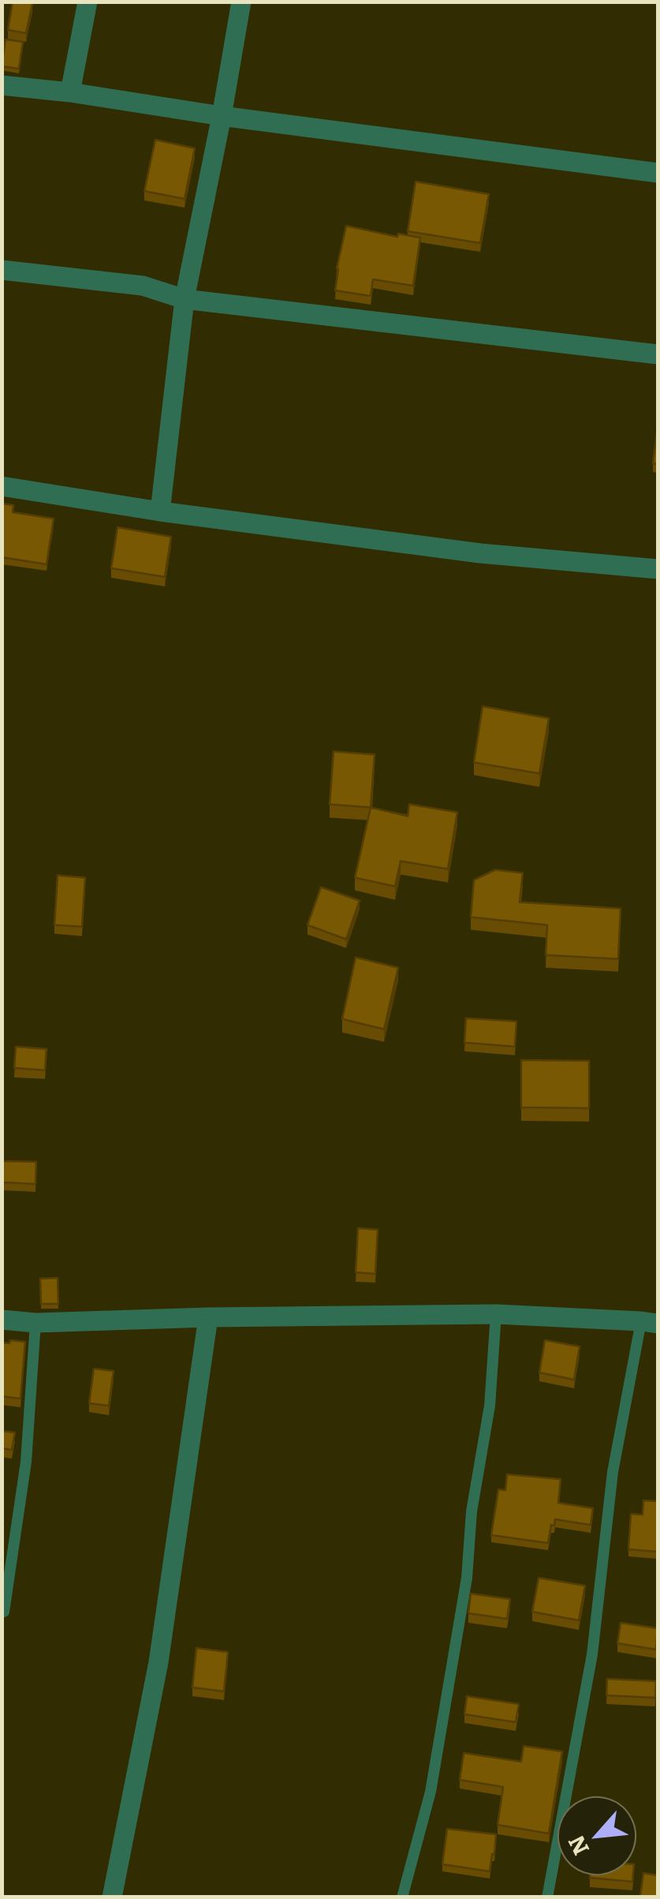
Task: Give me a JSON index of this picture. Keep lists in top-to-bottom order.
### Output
{
  "north": "bottom left"
}
